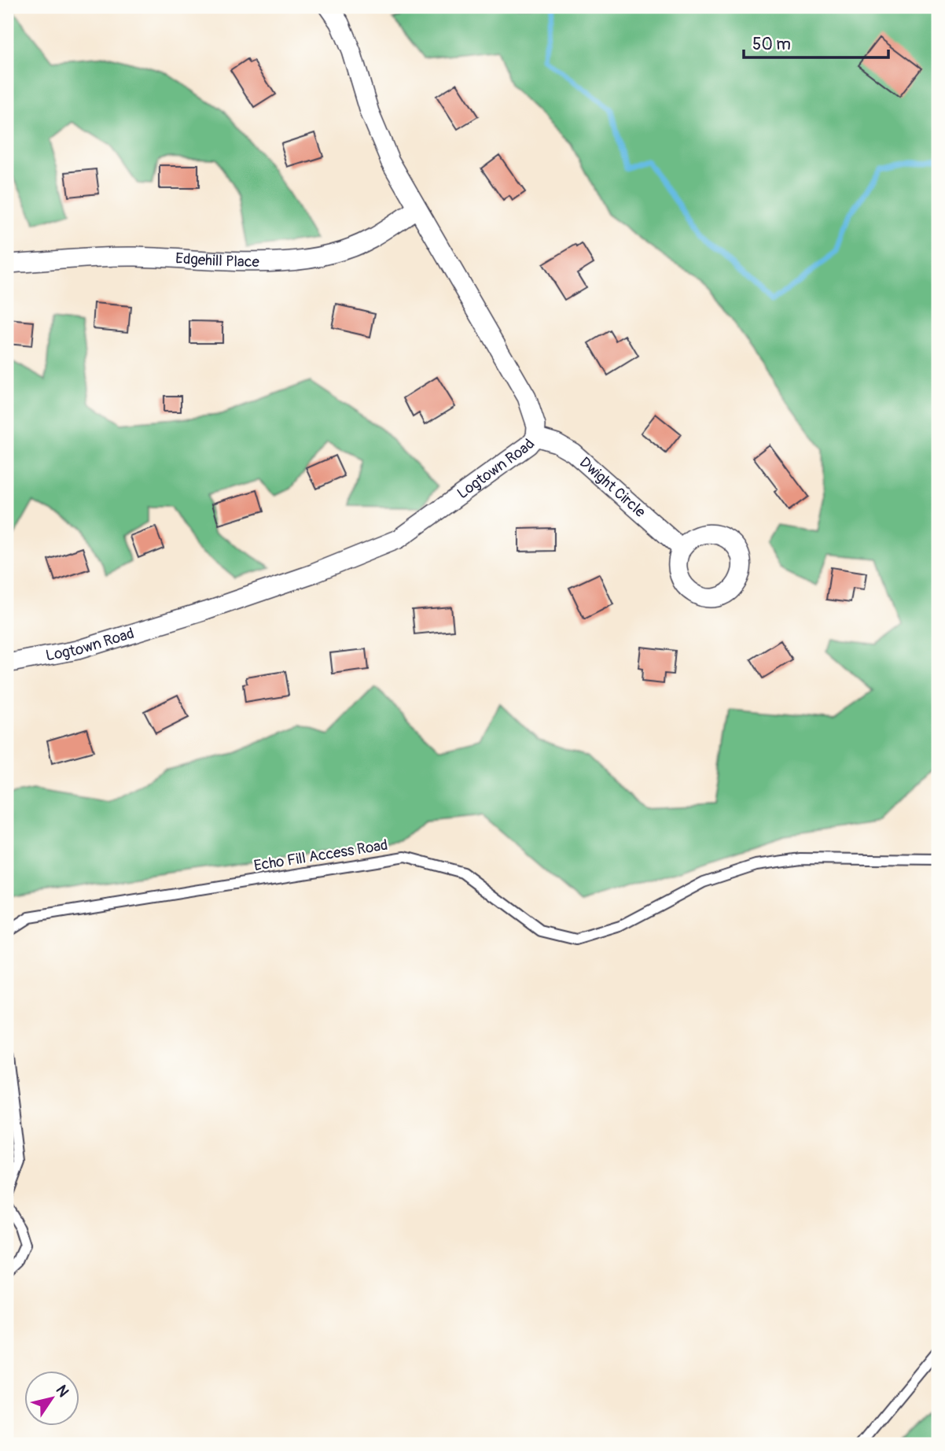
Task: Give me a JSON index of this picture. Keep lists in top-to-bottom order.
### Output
{
  "streets": {
    "street": ["Edgehill Place", "Logtown Road", "Dwight Circle"],
    "lane": ["Echo Fill Access Road"]
  },
  "crossings": [
    ["Edgehill Place", "Logtown Road"],
    ["Logtown Road", "Dwight Circle"]
  ],
  "scale_bar": "50 m",
  "north": "top right"
}
